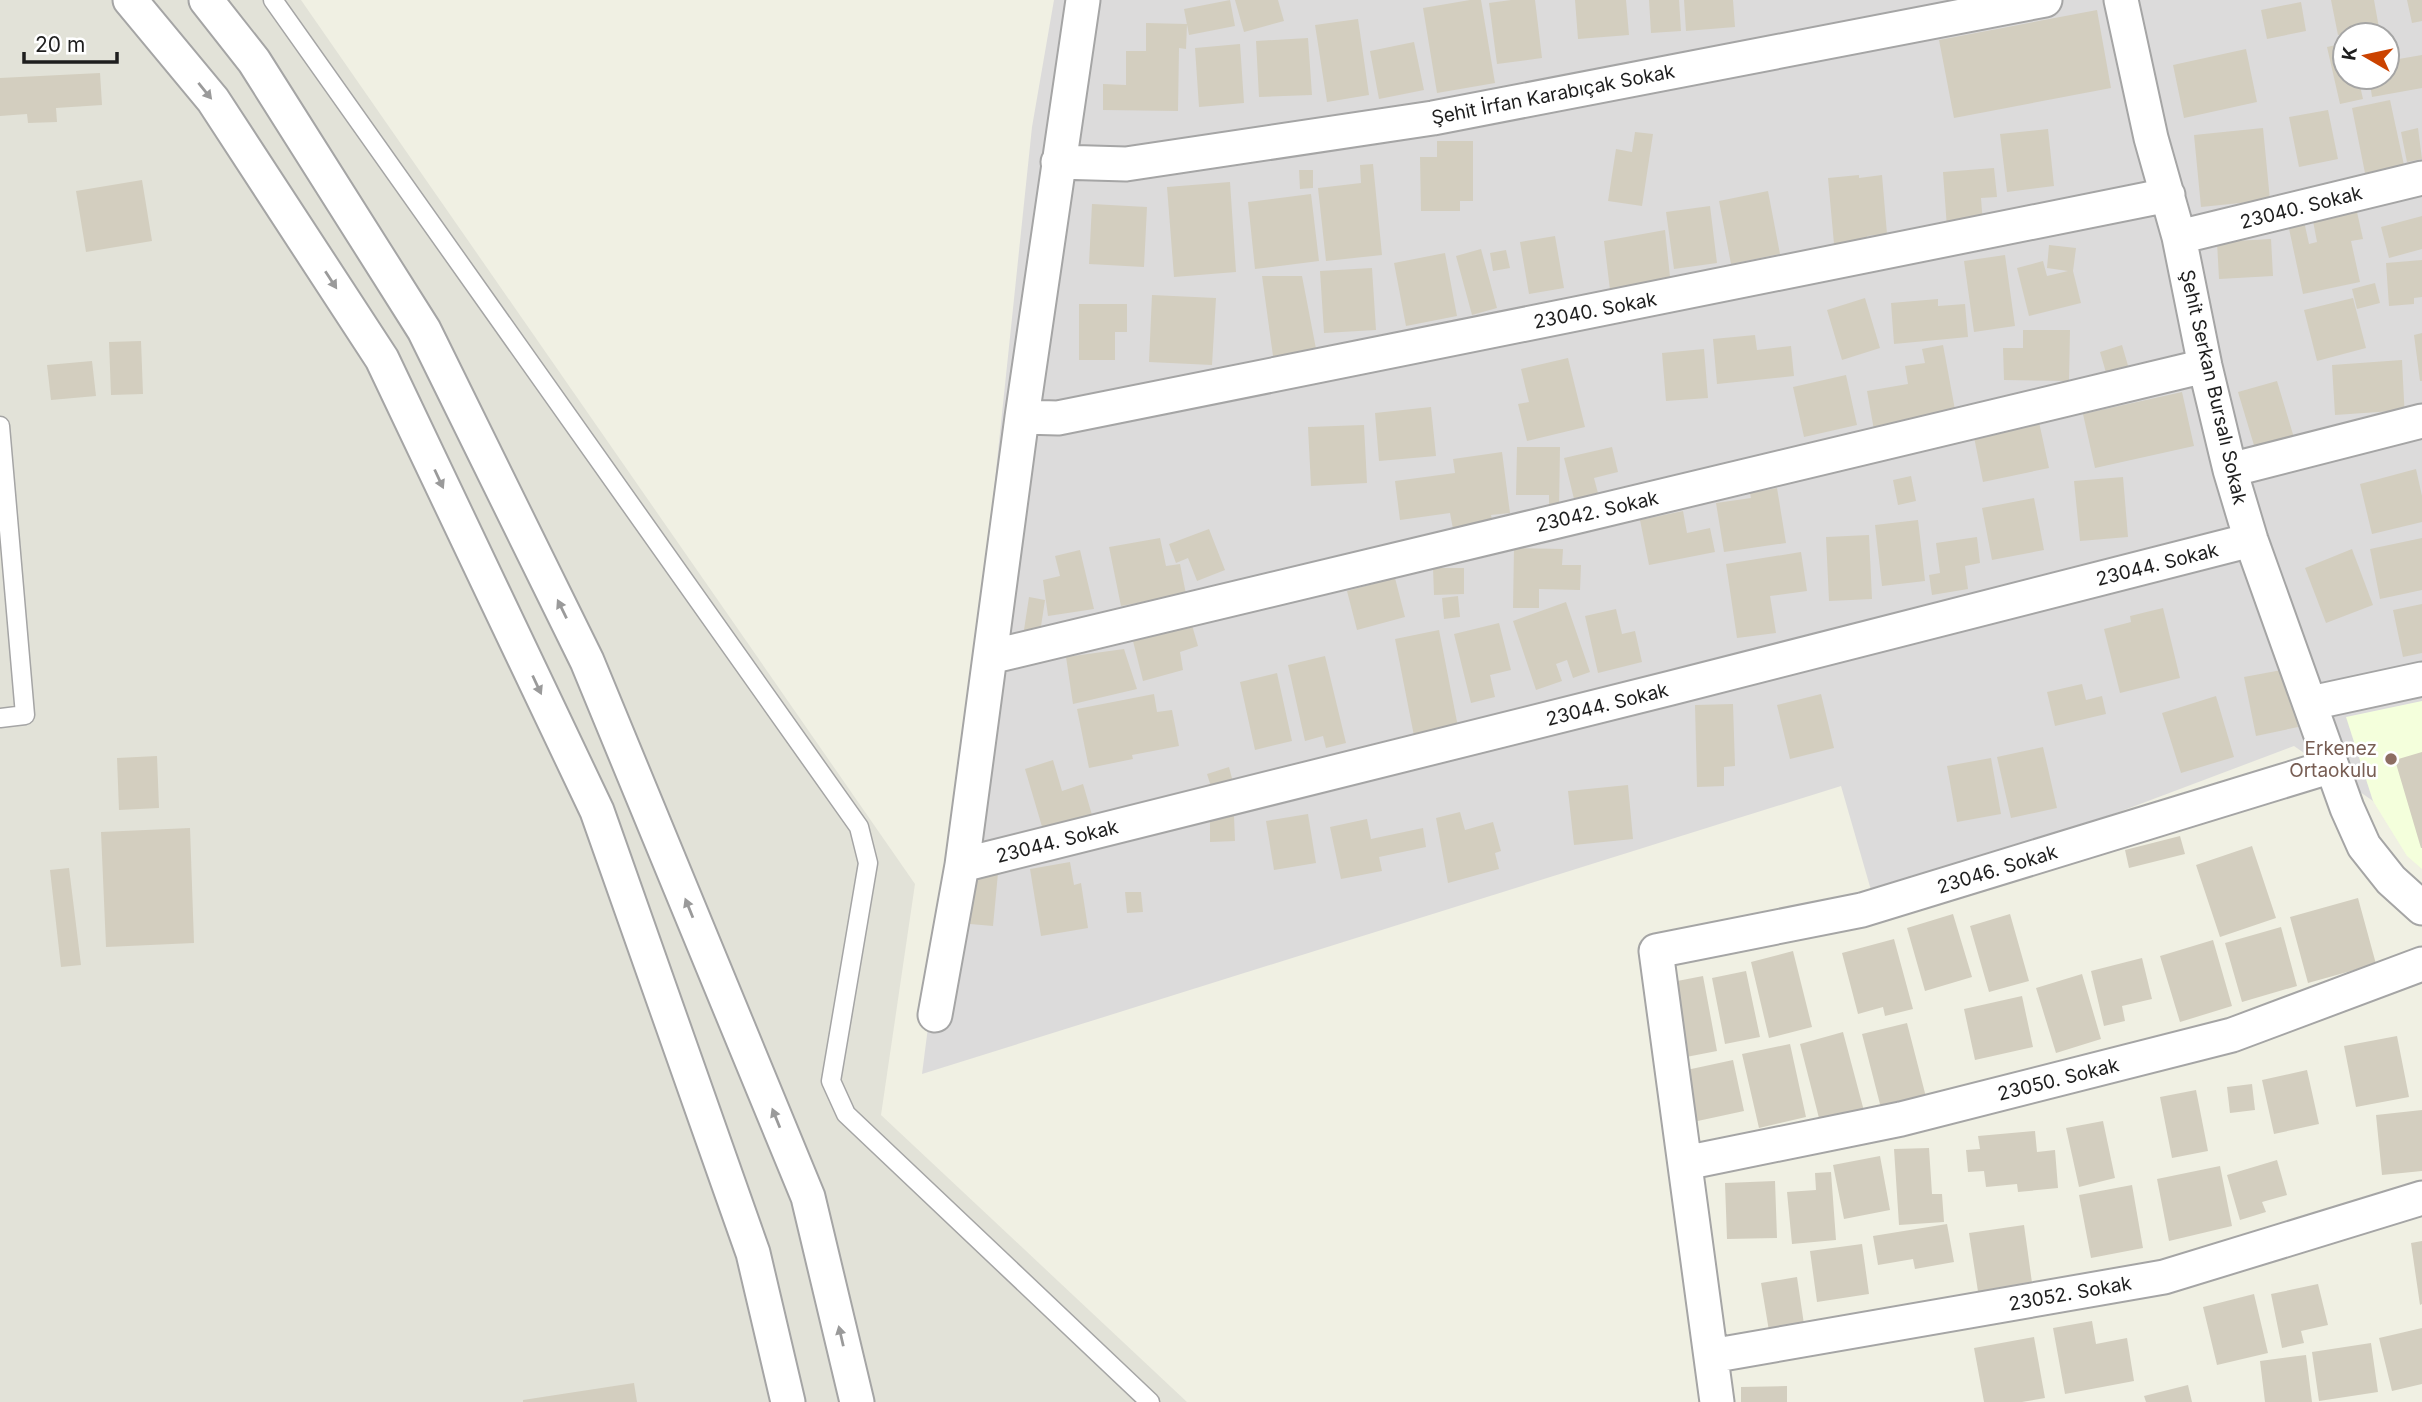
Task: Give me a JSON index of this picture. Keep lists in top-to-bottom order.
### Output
{
  "streets": {
    "street": [
      "Şehit İrfan Karabıçak Sokak",
      "23040. Sokak",
      "Şehit Serkan Bursalı Sokak",
      "23042. Sokak",
      "23044. Sokak",
      "23046. Sokak",
      "23050. Sokak",
      "23052. Sokak"
    ]
  },
  "crossings": [
    ["23040. Sokak", "Şehit Serkan Bursalı Sokak"],
    ["Şehit Serkan Bursalı Sokak", "23042. Sokak"],
    ["Şehit Serkan Bursalı Sokak", "23044. Sokak"],
    ["Şehit Serkan Bursalı Sokak", "23046. Sokak"],
    ["23046. Sokak", "23050. Sokak"]
  ],
  "places": ["Erkenez Ortaokulu"],
  "scale_bar": "20 m",
  "north": "left"
}
